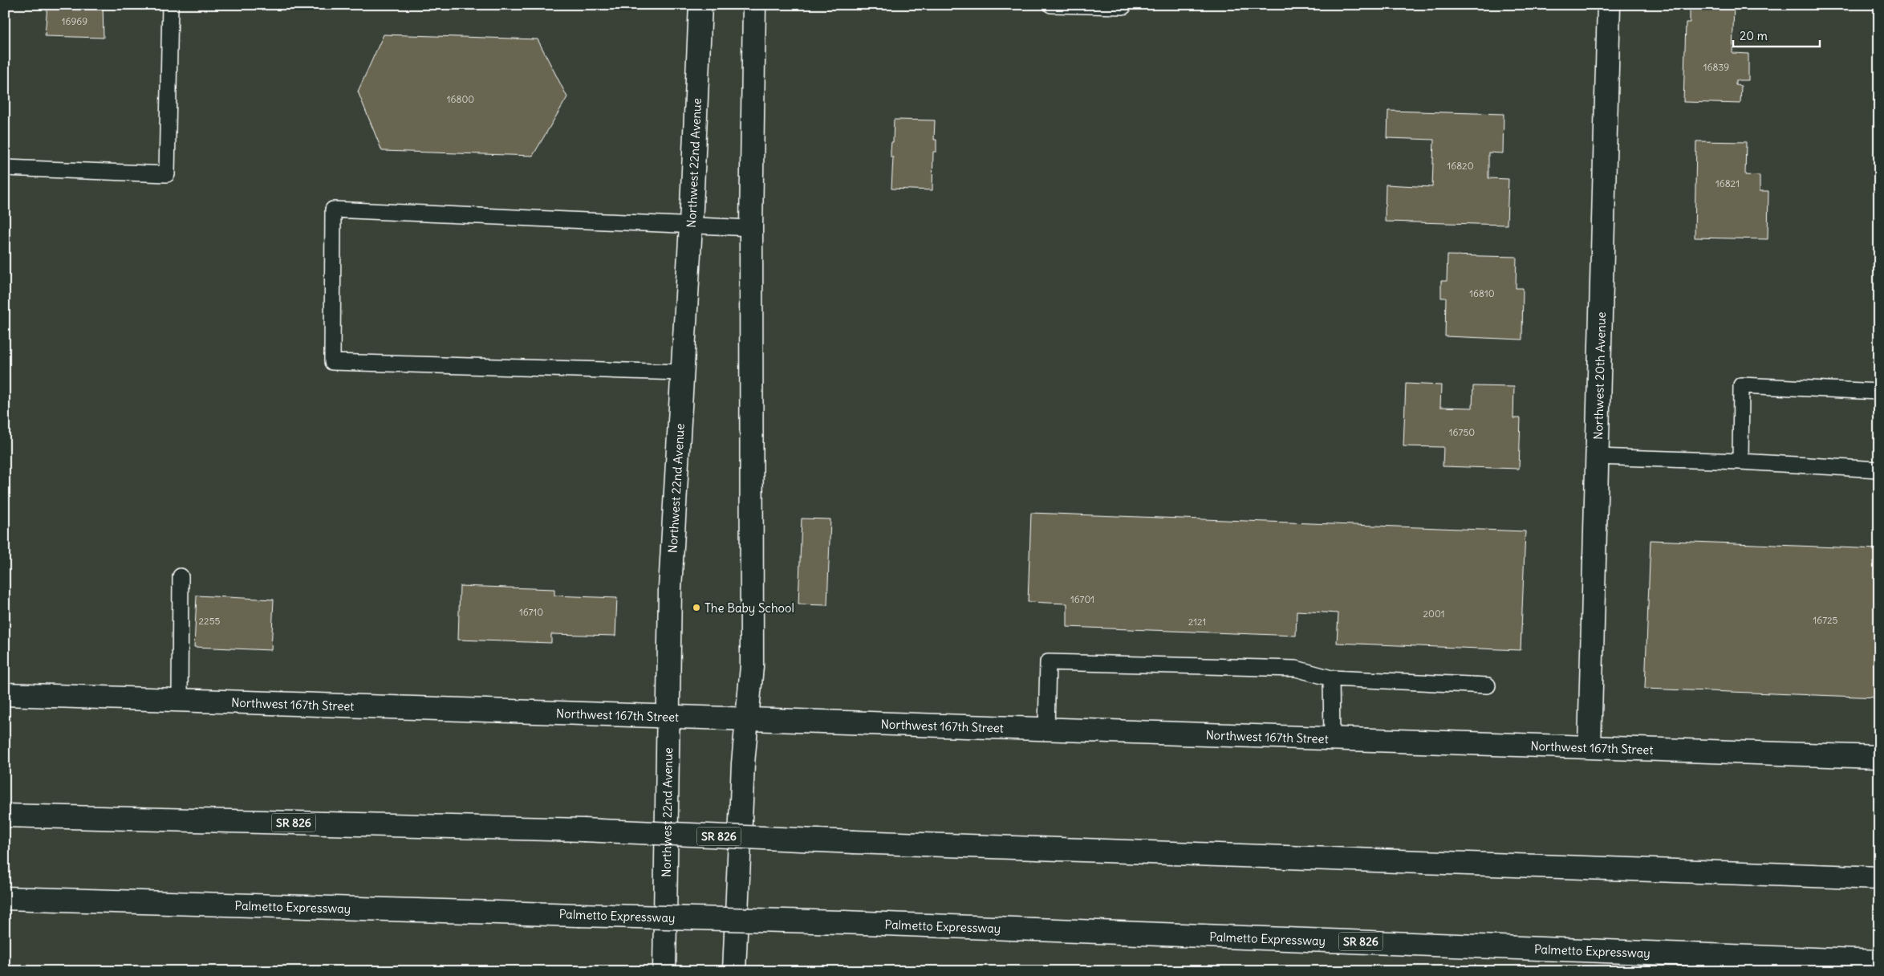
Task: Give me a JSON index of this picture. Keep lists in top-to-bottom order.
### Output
{
  "streets": {
    "main road": [
      "Northwest 22nd Avenue",
      "Northwest 20th Avenue",
      "Northwest 167th Street",
      "SR 826",
      "Palmetto Expressway"
    ]
  },
  "crossings": [
    ["Northwest 22nd Avenue", "Northwest 167th Street"],
    ["Northwest 20th Avenue", "Northwest 167th Street"]
  ],
  "places": ["The Baby School"],
  "house_numbers": [
    "16969",
    "16839",
    "16800",
    "16820",
    "16821",
    "16810",
    "16750",
    "16701",
    "16710",
    "2001",
    "16725",
    "2255",
    "2121"
  ],
  "scale_bar": "20 m"
}
